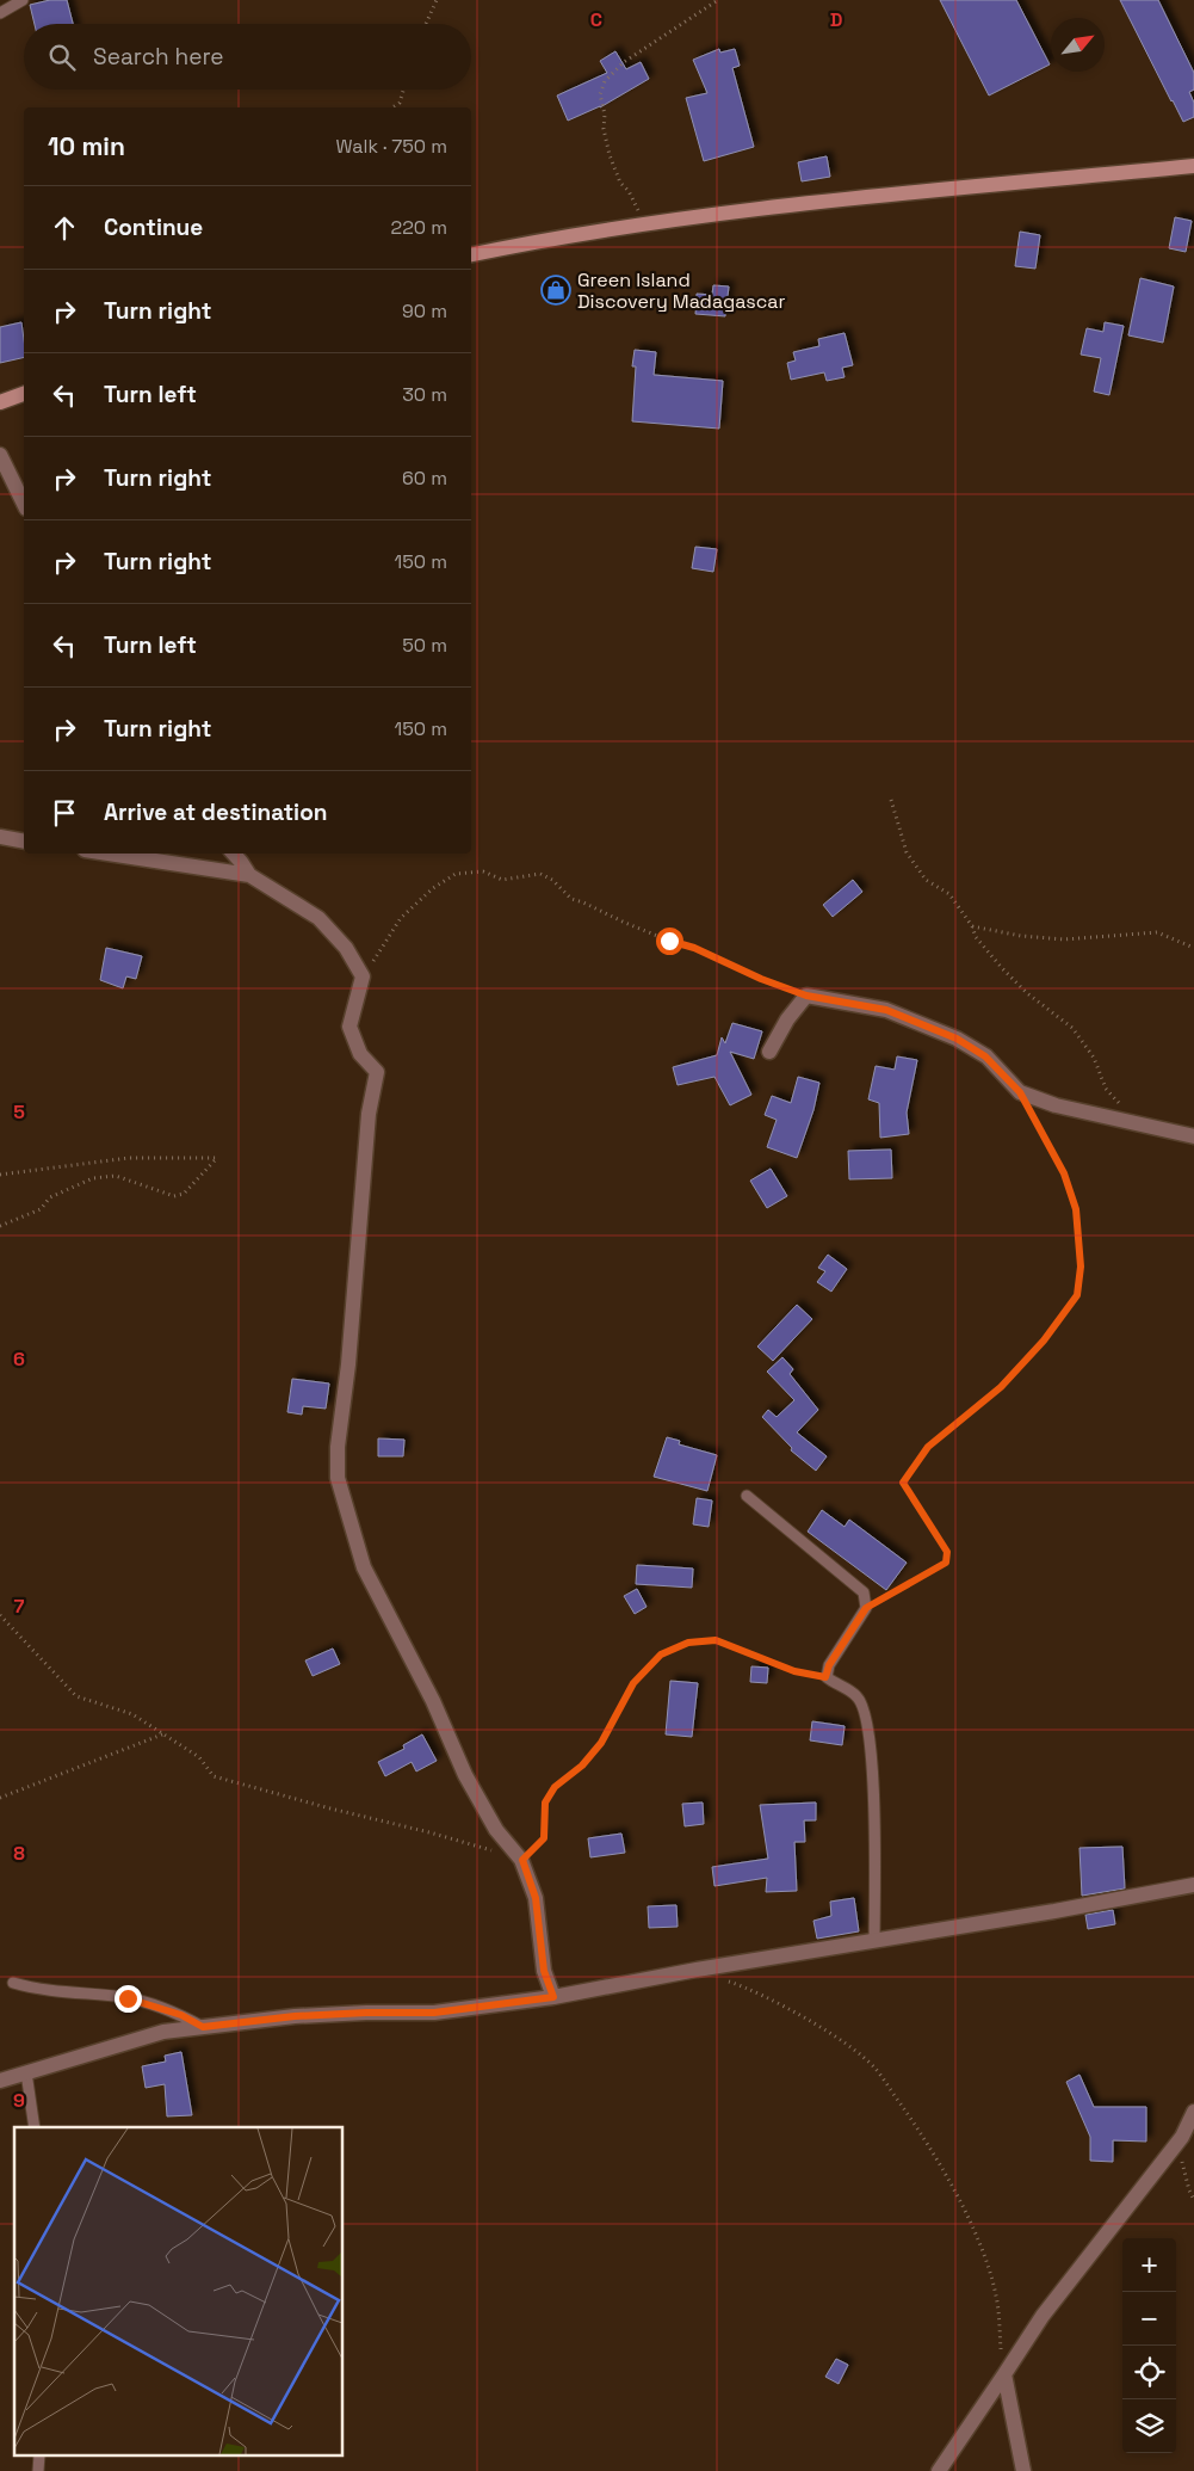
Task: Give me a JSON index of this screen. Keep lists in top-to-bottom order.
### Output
{
  "places": {
    "shop": ["Green Island Discovery Madagascar"]
  },
  "north": "top right",
  "page": {
    "search": "Search here",
    "heading": ["10 min", "Walk · 750 m"],
    "list": [
      ["Continue", "220 m"],
      ["Turn right", "90 m"],
      ["Turn left", "30 m"],
      ["Turn right", "60 m"],
      ["Turn right", "150 m"],
      ["Turn left", "50 m"],
      ["Turn right", "150 m"],
      "Arrive at destination"
    ],
    "map_buttons": ["+", "−"]
  },
  "grid": {
    "columns": ["C", "D"],
    "rows": [
      "5",
      "6",
      "7",
      "8",
      "9"
    ]
  }
}
